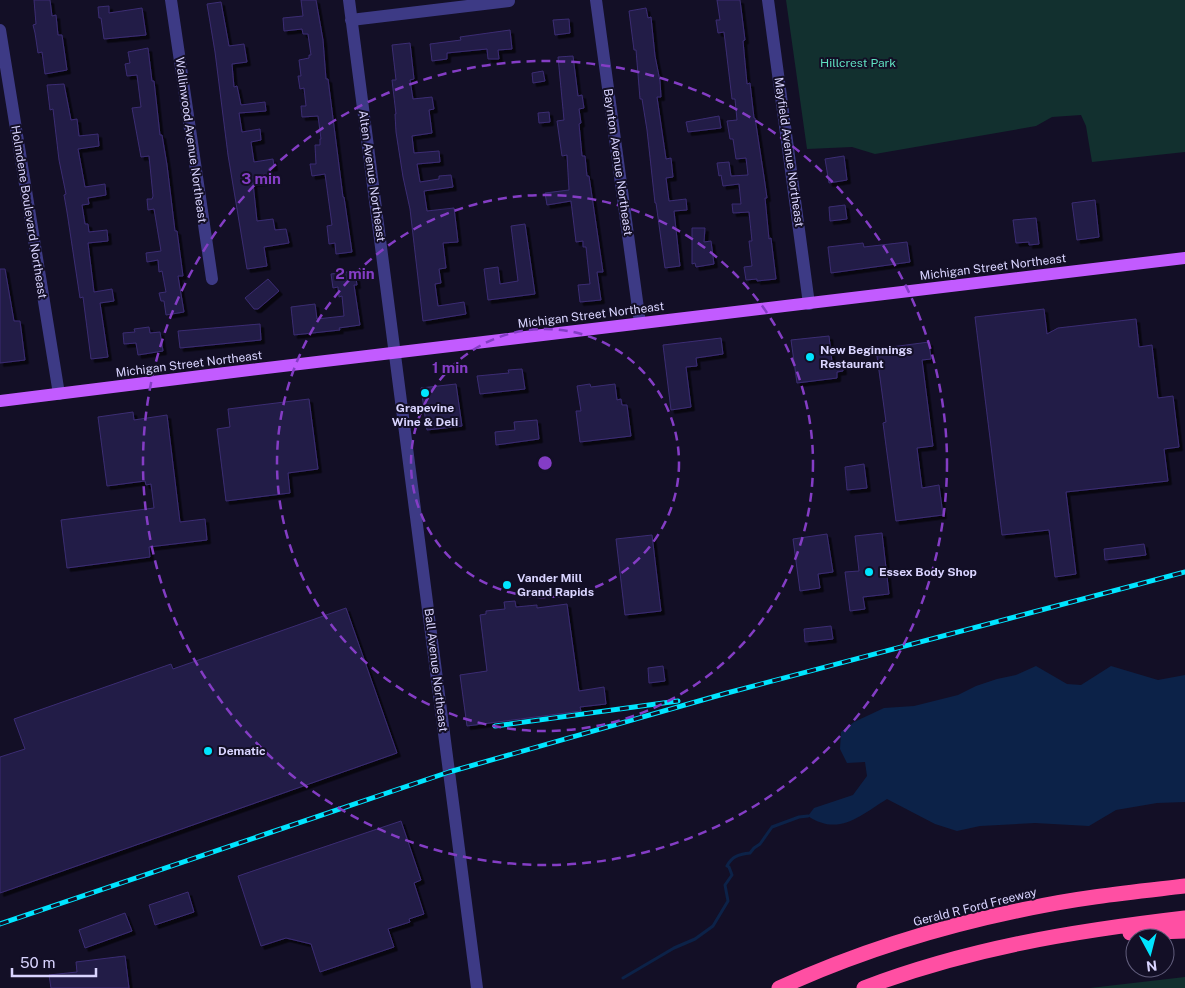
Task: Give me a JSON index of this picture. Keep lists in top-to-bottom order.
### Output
{
  "streets": {
    "highway": ["Gerald R Ford Freeway"],
    "main road": ["Michigan Street Northeast"],
    "street": [
      "Wallinwood Avenue Northeast",
      "Mayfield Avenue Northeast",
      "Baynton Avenue Northeast",
      "Alten Avenue Northeast",
      "Holmdene Boulevard Northeast",
      "Ball Avenue Northeast"
    ]
  },
  "crossings": [
    ["Mayfield Avenue Northeast", "Michigan Street Northeast"],
    ["Baynton Avenue Northeast", "Michigan Street Northeast"],
    ["Alten Avenue Northeast", "Michigan Street Northeast"],
    ["Alten Avenue Northeast", "Ball Avenue Northeast"],
    ["Holmdene Boulevard Northeast", "Michigan Street Northeast"],
    ["Michigan Street Northeast", "Ball Avenue Northeast"]
  ],
  "parks": ["Hillcrest Park"],
  "places": [
    "New Beginnings Restaurant",
    "Grapevine Wine & Deli",
    "Essex Body Shop",
    "Vander Mill Grand Rapids",
    "Dematic"
  ],
  "scale_bar": "50 m",
  "north": "bottom",
  "rings": ["3 min", "2 min", "1 min"]
}
